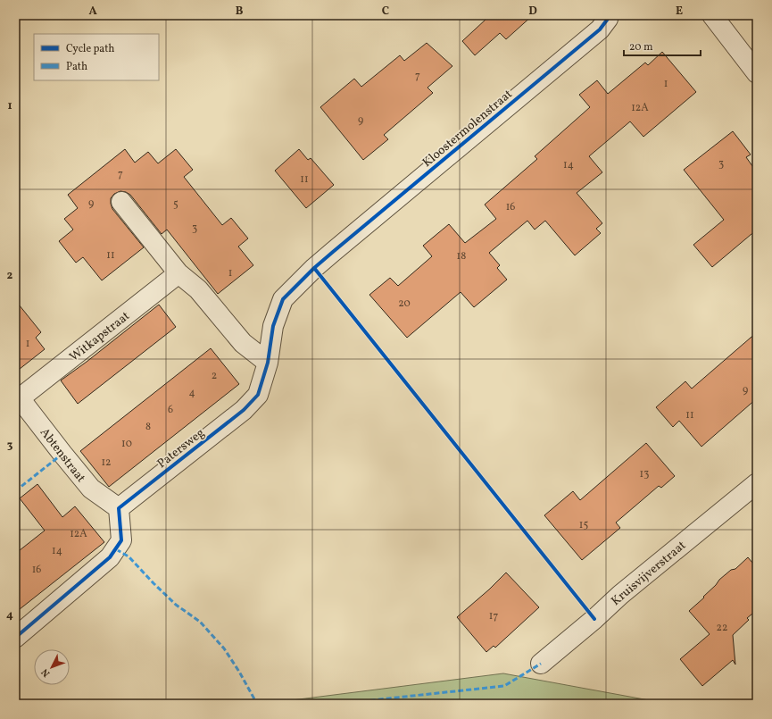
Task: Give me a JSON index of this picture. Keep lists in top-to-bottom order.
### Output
{
  "streets": {
    "street": [
      "Kloostermolenstraat",
      "Witkapstraat",
      "Patersweg",
      "Abtenstraat",
      "Kruisvijverstraat"
    ]
  },
  "crossings": [
    ["Kloostermolenstraat", "Patersweg"],
    ["Witkapstraat", "Abtenstraat"],
    ["Patersweg", "Abtenstraat"]
  ],
  "house_numbers": [
    "7",
    "1",
    "12A",
    "9",
    "3",
    "14",
    "7",
    "11",
    "9",
    "5",
    "16",
    "3",
    "11",
    "18",
    "1",
    "20",
    "1",
    "2",
    "9",
    "4",
    "6",
    "11",
    "8",
    "10",
    "12",
    "13",
    "15",
    "12A",
    "14",
    "16",
    "17",
    "22"
  ],
  "legend": ["Cycle path", "Path"],
  "scale_bar": "20 m",
  "north": "bottom left",
  "grid": {
    "columns": [
      "A",
      "B",
      "C",
      "D",
      "E"
    ],
    "rows": [
      "1",
      "2",
      "3",
      "4"
    ]
  }
}
